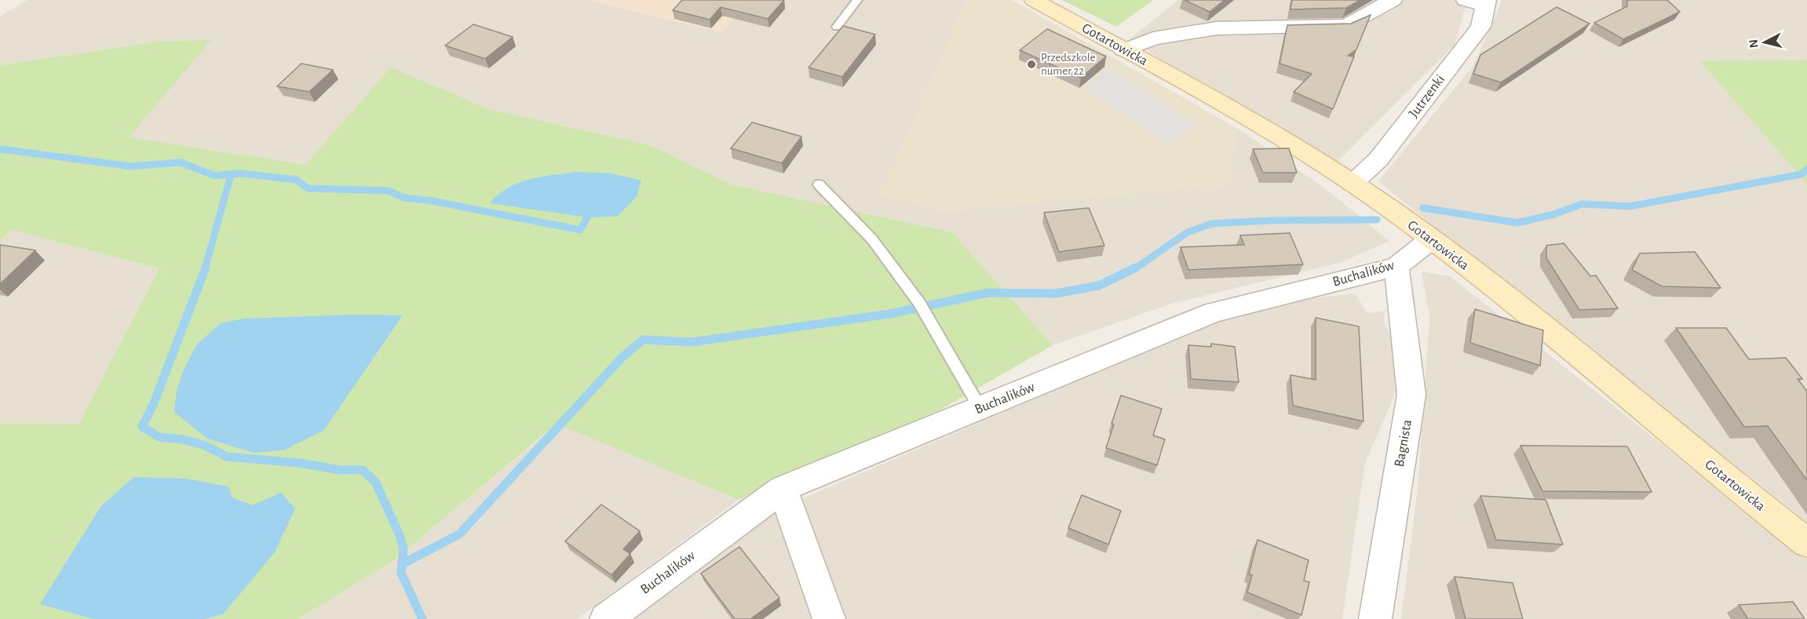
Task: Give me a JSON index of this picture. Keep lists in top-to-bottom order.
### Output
{
  "streets": {
    "street": [
      "Gotartowicka",
      "Jutrzenki",
      "Buchalików",
      "Bagnista"
    ]
  },
  "crossings": [
    ["Gotartowicka", "Jutrzenki"],
    ["Gotartowicka", "Buchalików"],
    ["Buchalików", "Bagnista"]
  ],
  "places": ["Przedszkole numer 22"],
  "north": "left"
}
